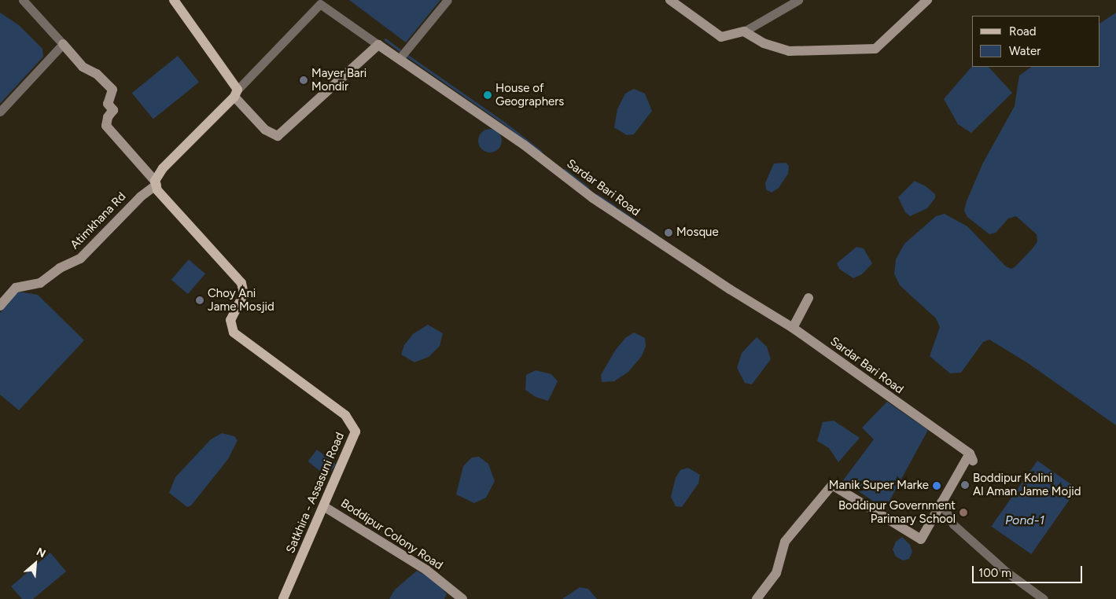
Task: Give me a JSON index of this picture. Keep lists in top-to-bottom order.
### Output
{
  "streets": {
    "main road": [
      "Sardar Bari Road",
      "Atimkhana Rd",
      "Satkhira - Assasuni Road",
      "Boddipur Colony Road"
    ]
  },
  "crossings": [
    ["Atimkhana Rd", "Satkhira - Assasuni Road"],
    ["Satkhira - Assasuni Road", "Boddipur Colony Road"]
  ],
  "water": ["Pond-1"],
  "places": [
    "Mayer Bari Mondir",
    "House of Geographers",
    "Mosque",
    "Choy Ani Jame Mosjid",
    "Boddipur Kolini Al Aman Jame Mojid",
    "Manik Super Marke",
    "Boddipur Government Parimary School"
  ],
  "legend": ["Road", "Water"],
  "scale_bar": "100 m",
  "north": "top right"
}
